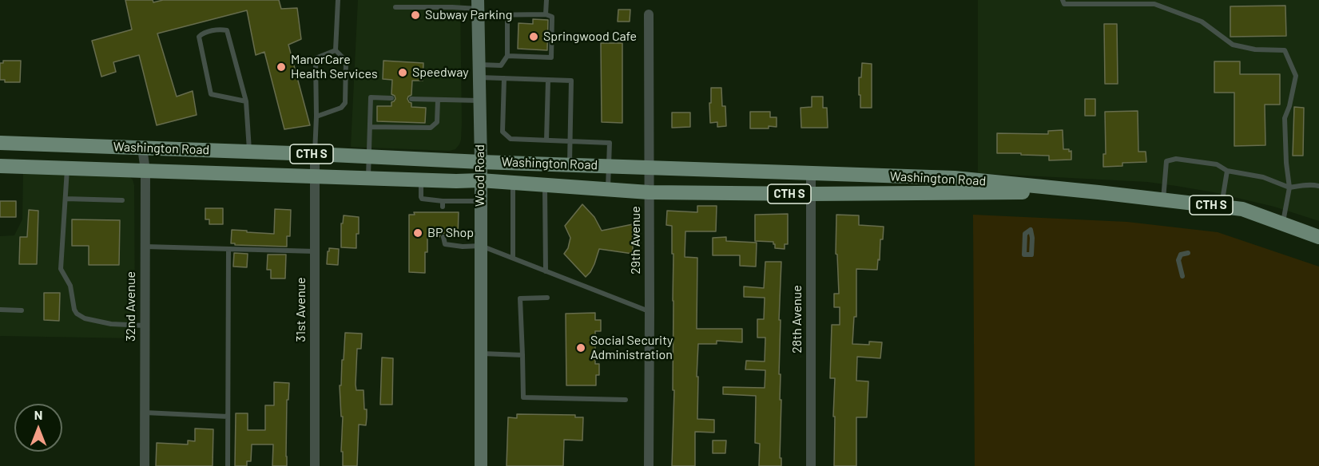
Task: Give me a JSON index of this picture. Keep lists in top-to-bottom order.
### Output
{
  "streets": {
    "main road": ["Washington Road", "CTH S"],
    "street": [
      "Wood Road",
      "29th Avenue",
      "32nd Avenue",
      "31st Avenue",
      "28th Avenue"
    ]
  },
  "crossings": [
    ["Washington Road", "Wood Road"],
    ["Washington Road", "29th Avenue"],
    ["Washington Road", "32nd Avenue"],
    ["Washington Road", "31st Avenue"],
    ["Washington Road", "28th Avenue"]
  ],
  "places": [
    "Subway Parking",
    "Springwood Cafe",
    "ManorCare Health Services",
    "Speedway",
    "BP Shop",
    "Social Security Administration"
  ],
  "north": "top"
}
